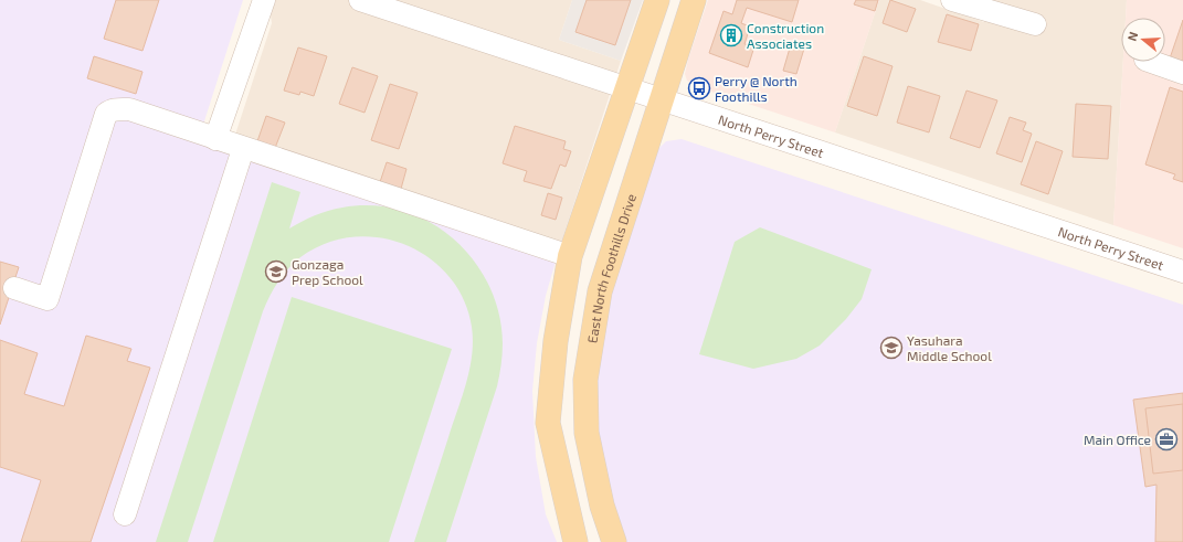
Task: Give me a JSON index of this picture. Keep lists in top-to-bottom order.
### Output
{
  "streets": {
    "main road": ["East North Foothills Drive"],
    "street": ["North Perry Street"]
  },
  "crossings": [
    ["North Perry Street", "East North Foothills Drive"]
  ],
  "places": {
    "building": ["Construction Associates"],
    "bus stop": ["Perry @ North Foothills"],
    "school or university": ["Gonzaga Prep School", "Yasuhara Middle School"],
    "office": ["Main Office"]
  },
  "north": "left"
}
